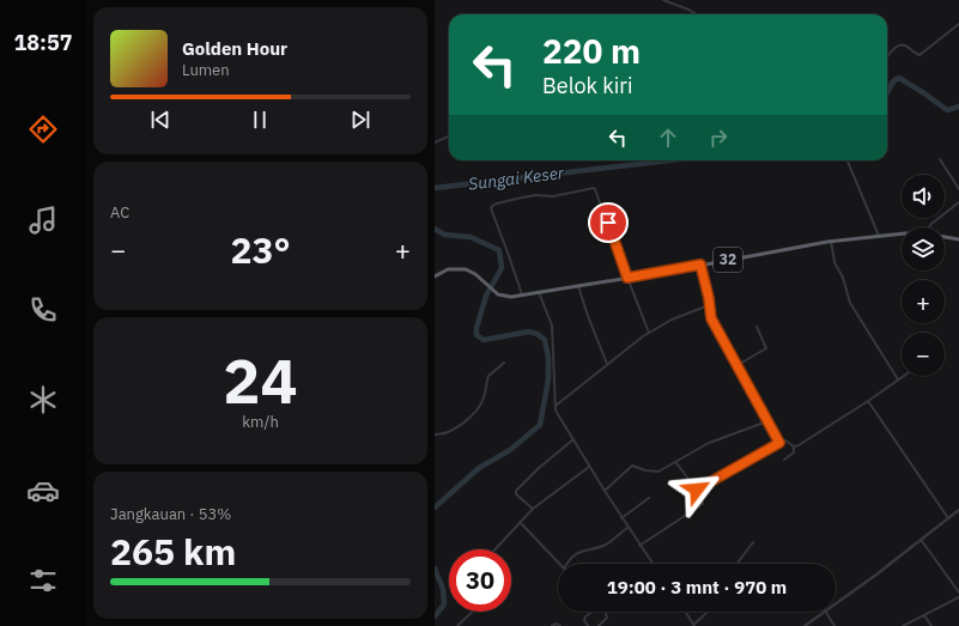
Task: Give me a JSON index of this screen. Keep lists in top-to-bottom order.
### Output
{
  "streets": {
    "highway": ["32"]
  },
  "water": ["Sungai Keser"],
  "page": {
    "tabs": "18:57",
    "turn": ["220 m", "Belok kiri"],
    "song": ["Golden Hour", "Lumen"],
    "tile": [
      "AC",
      ["24", "km/h"],
      ["Jangkauan · 53%", "265 km"]
    ],
    "map_buttons": ["+", "−"],
    "heat": ["−", "23°", "+"],
    "limit": "30",
    "trip": "19:00 · 3 mnt · 970 m"
  }
}
